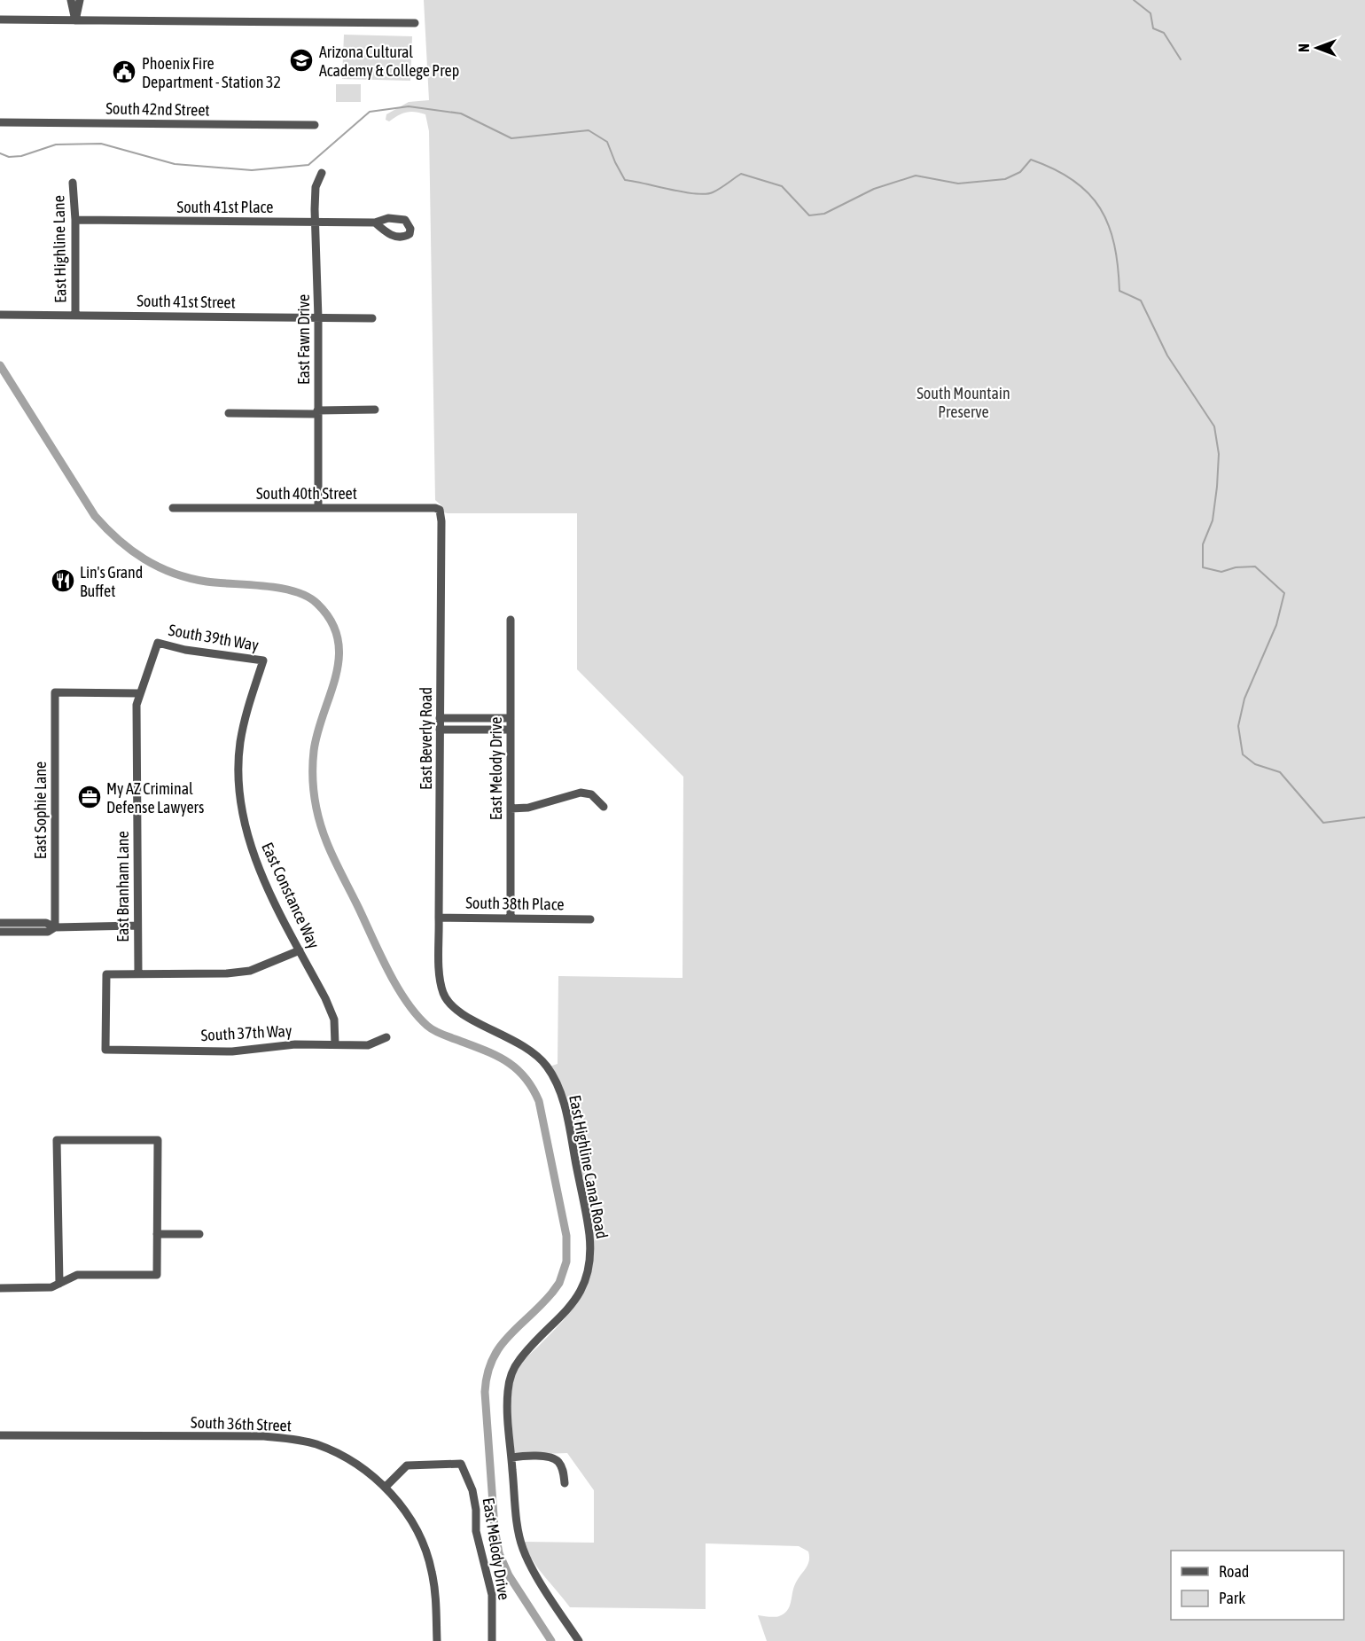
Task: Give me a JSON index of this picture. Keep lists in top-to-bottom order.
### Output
{
  "streets": {
    "street": [
      "South 42nd Street",
      "South 41st Place",
      "East Highline Lane",
      "South 41st Street",
      "East Fawn Drive",
      "South 40th Street",
      "South 39th Way",
      "East Beverly Road",
      "East Melody Drive",
      "East Sophie Lane",
      "East Branham Lane",
      "East Constance Way",
      "South 38th Place",
      "South 37th Way",
      "East Highline Canal Road",
      "South 36th Street"
    ]
  },
  "crossings": [
    ["South 41st Place", "East Highline Lane"],
    ["South 41st Place", "East Fawn Drive"],
    ["East Highline Lane", "South 41st Street"],
    ["South 41st Street", "East Fawn Drive"],
    ["East Fawn Drive", "South 40th Street"],
    ["South 40th Street", "East Beverly Road"],
    ["South 39th Way", "East Branham Lane"],
    ["South 39th Way", "East Constance Way"],
    ["East Beverly Road", "South 38th Place"],
    ["East Beverly Road", "East Highline Canal Road"],
    ["East Melody Drive", "South 38th Place"],
    ["East Melody Drive", "South 36th Street"],
    ["East Sophie Lane", "East Branham Lane"],
    ["East Branham Lane", "South 37th Way"],
    ["East Constance Way", "South 37th Way"]
  ],
  "parks": ["South Mountain Preserve"],
  "places": {
    "school or university": ["Arizona Cultural Academy & College Prep"],
    "public building": ["Phoenix Fire Department - Station 32"],
    "restaurant": ["Lin's Grand Buffet"],
    "office": ["My AZ Criminal Defense Lawyers"]
  },
  "legend": ["Road", "Park"],
  "north": "left"
}
